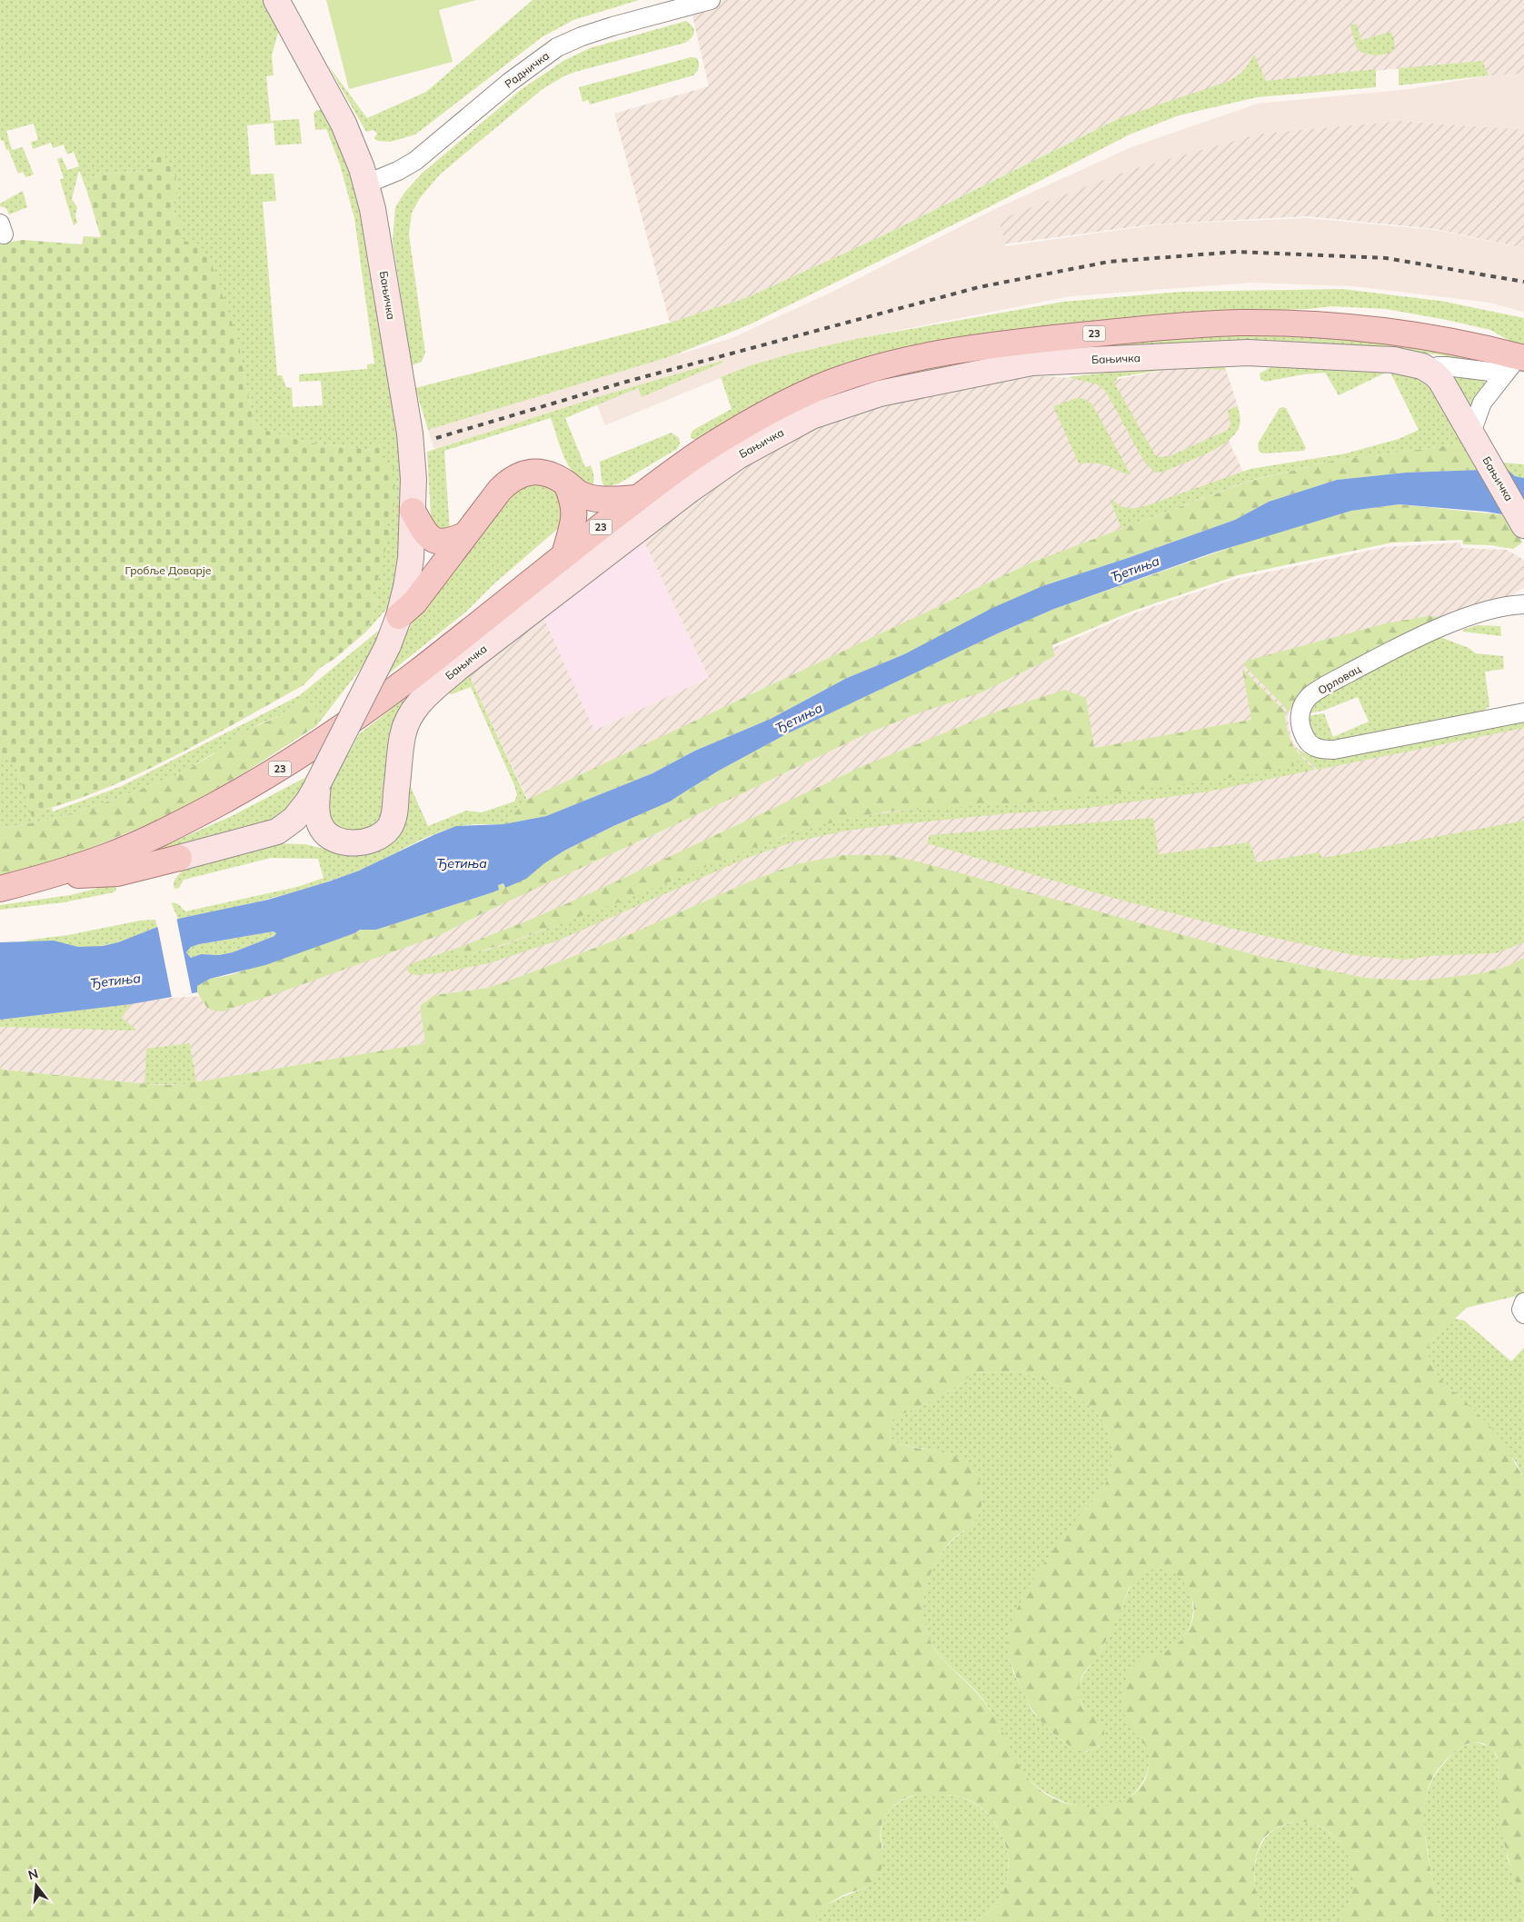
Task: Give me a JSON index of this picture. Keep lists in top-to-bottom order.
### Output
{
  "streets": {
    "main road": ["23"],
    "street": ["Радничка", "Бањичка", "Орловац"]
  },
  "crossings": [
    ["Радничка", "Бањичка"]
  ],
  "water": ["Ђетиња"],
  "parks": ["Гробље Доварје"],
  "north": "top"
}
